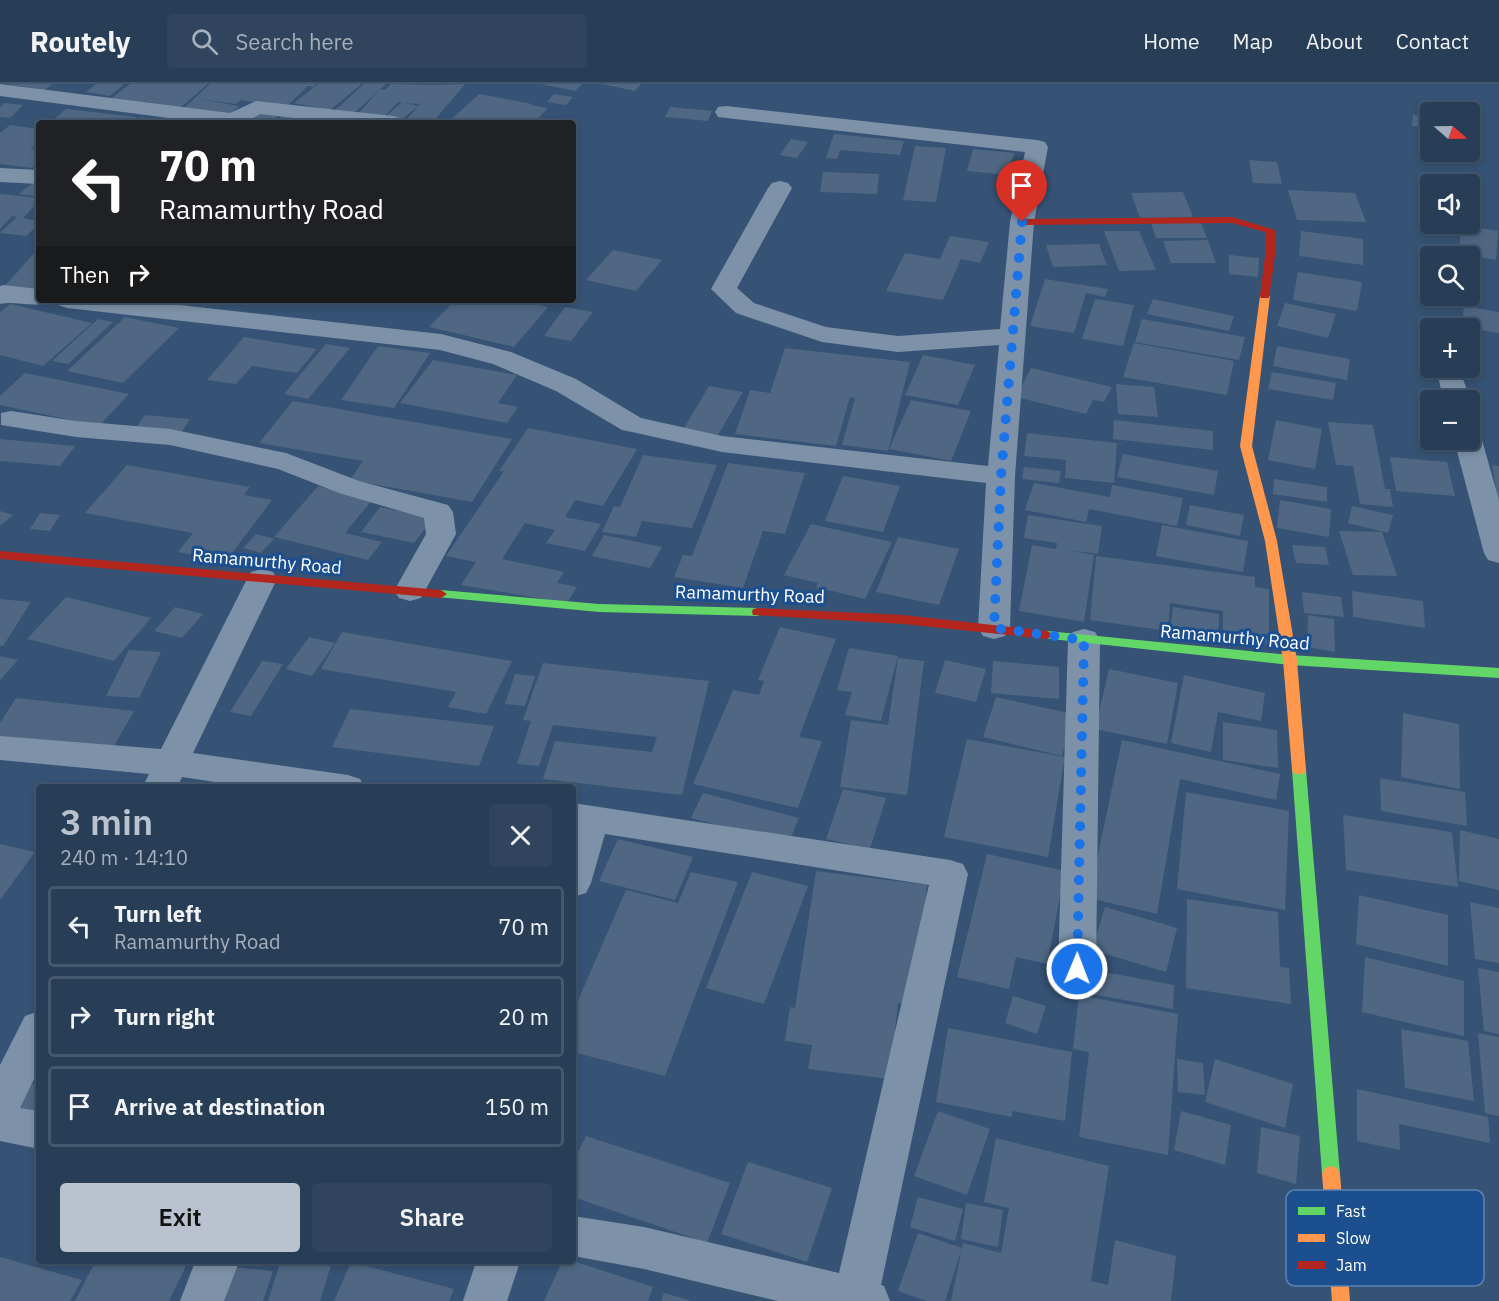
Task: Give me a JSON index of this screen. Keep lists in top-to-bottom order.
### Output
{
  "streets": {
    "street": ["Ramamurthy Road"]
  },
  "legend": ["Fast", "Slow", "Jam"],
  "north": "right",
  "page": {
    "header": "Routely",
    "search": "Search here",
    "nav": [
      "Home",
      "Map",
      "About",
      "Contact"
    ],
    "map_buttons": ["+", "−"],
    "turn": ["70 m", "Ramamurthy Road"],
    "then": "Then",
    "heading": ["3 min", "240 m · 14:10"],
    "list": [
      {
        "name": "Turn left",
        "note": "Ramamurthy Road",
        "value": "70 m"
      },
      {
        "name": "Turn right",
        "value": "20 m"
      },
      {
        "name": "Arrive at destination",
        "value": "150 m"
      }
    ],
    "buttons": ["Exit", "Share"]
  }
}
